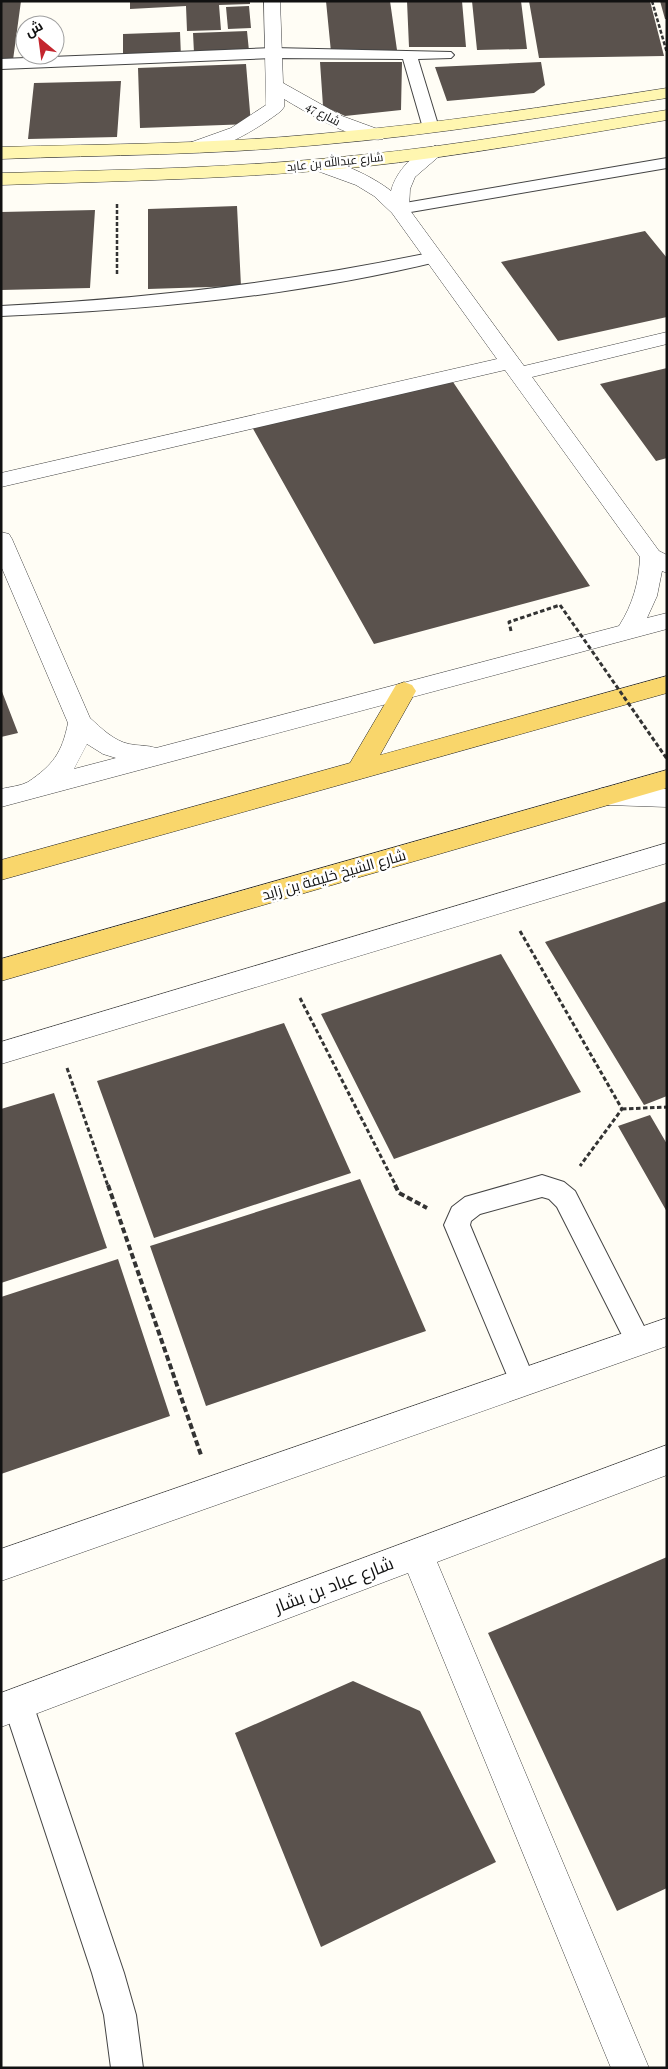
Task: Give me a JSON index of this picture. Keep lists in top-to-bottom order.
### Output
{
  "streets": {
    "main road": ["شارع عبدالله بن عابد", "شارع الشيخ خليفة بن زايد"],
    "street": ["شارع 47", "شارع عباد بن بشار"]
  },
  "crossings": [
    ["شارع 47", "شارع عبدالله بن عابد"]
  ],
  "north": "top left"
}
